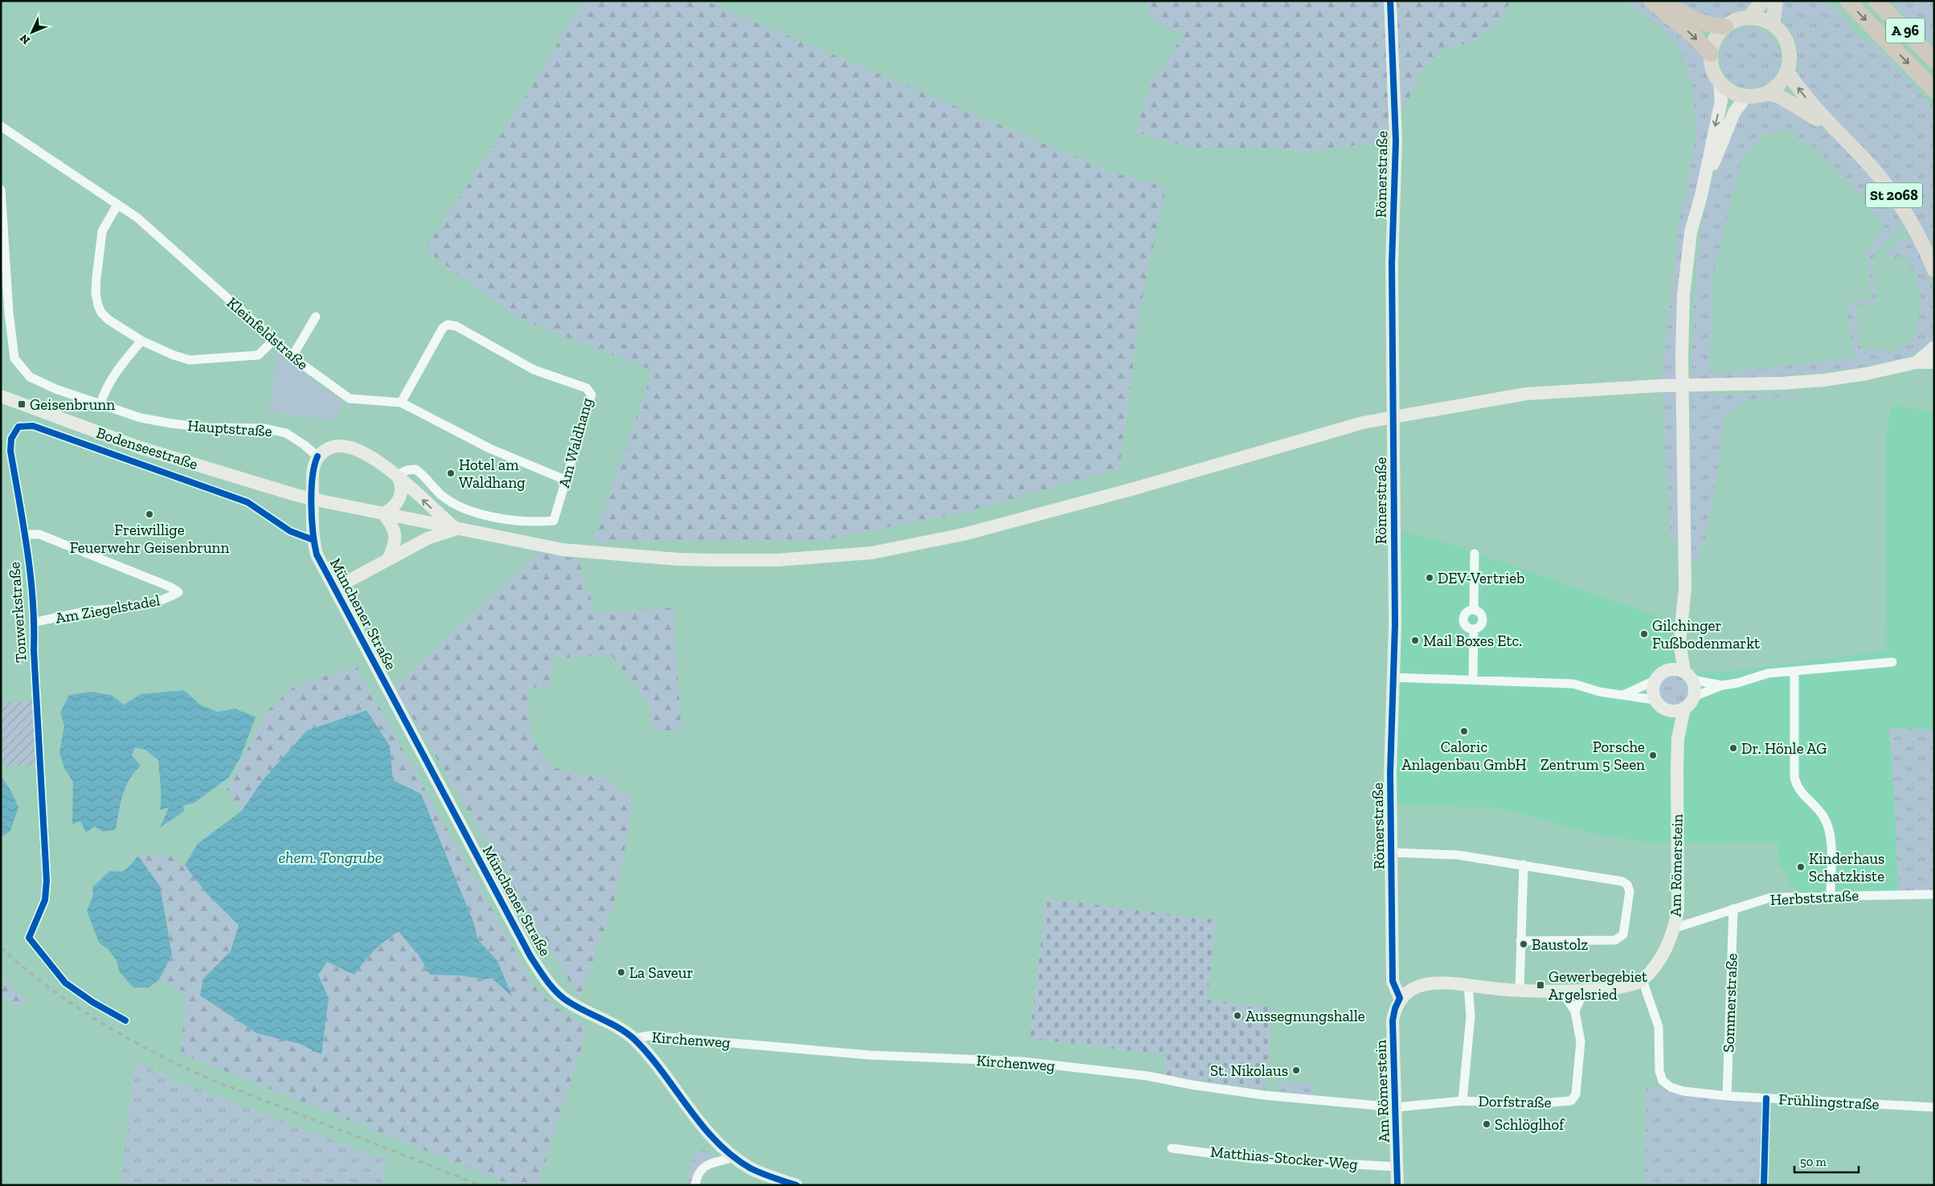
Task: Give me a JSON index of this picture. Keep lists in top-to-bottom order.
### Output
{
  "streets": {
    "highway": ["A 96"],
    "main road": ["St 2068"],
    "street": [
      "Römerstraße",
      "Kleinfeldstraße",
      "Hauptstraße",
      "Am Waldhang",
      "Bodenseestraße",
      "Am Ziegelstadel",
      "Tonwerkstraße",
      "Münchener Straße",
      "Am Römerstein",
      "Herbststraße",
      "Sommerstraße",
      "Kirchenweg",
      "Dorfstraße",
      "Frühlingstraße",
      "Matthias-Stocker-Weg"
    ]
  },
  "crossings": [
    ["Römerstraße", "Am Römerstein"],
    ["Kleinfeldstraße", "Am Waldhang"],
    ["Am Ziegelstadel", "Tonwerkstraße"],
    ["Tonwerkstraße", "Münchener Straße"],
    ["Münchener Straße", "Kirchenweg"],
    ["Am Römerstein", "Herbststraße"],
    ["Am Römerstein", "Kirchenweg"],
    ["Am Römerstein", "Dorfstraße"],
    ["Am Römerstein", "Frühlingstraße"],
    ["Am Römerstein", "Matthias-Stocker-Weg"],
    ["Herbststraße", "Sommerstraße"],
    ["Sommerstraße", "Frühlingstraße"],
    ["Kirchenweg", "Dorfstraße"]
  ],
  "water": ["ehem. Tongrube"],
  "places": {
    "transit": ["Geisenbrunn", "Gewerbegebiet Argelsried"],
    "other": [
      "Hotel am Waldhang",
      "Freiwillige Feuerwehr Geisenbrunn",
      "DEV-Vertrieb",
      "Gilchinger Fußbodenmarkt",
      "Mail Boxes Etc.",
      "Caloric Anlagenbau GmbH",
      "Dr. Hönle AG",
      "Porsche Zentrum 5 Seen",
      "Kinderhaus Schatzkiste",
      "Baustolz",
      "La Saveur",
      "Aussegnungshalle",
      "St. Nikolaus",
      "Schlöglhof"
    ]
  },
  "scale_bar": "50 m",
  "north": "bottom left"
}
